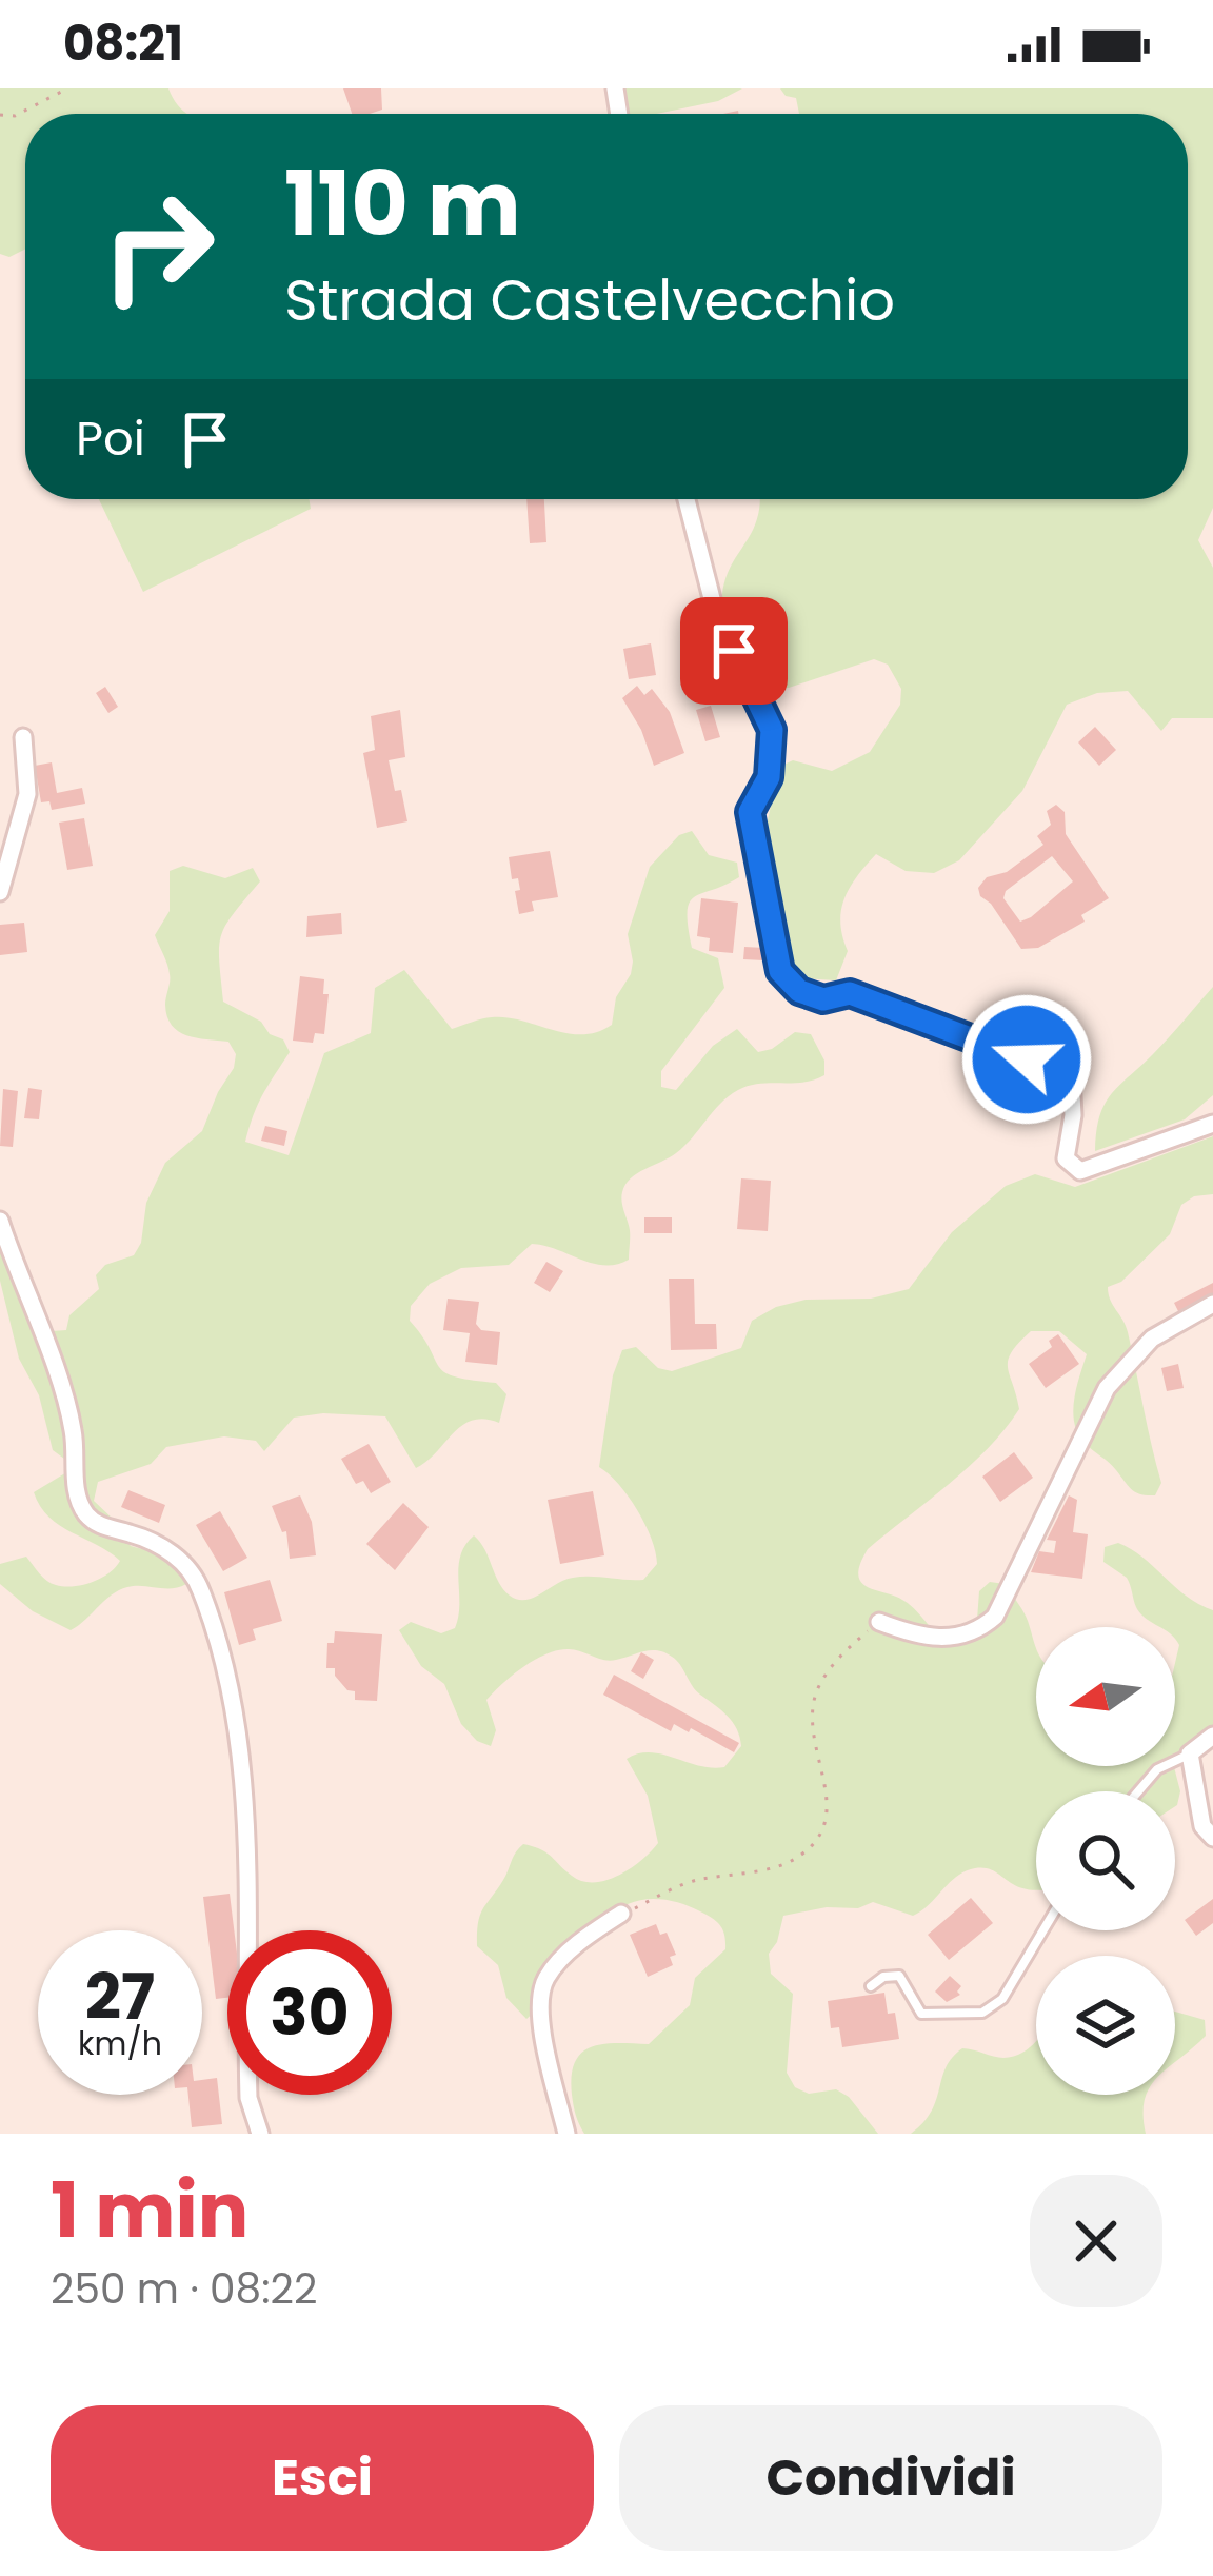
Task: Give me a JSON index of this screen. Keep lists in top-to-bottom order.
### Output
{
  "north": "left",
  "page": {
    "status": "08:21",
    "turn": ["110 m", "Strada Castelvecchio"],
    "then": "Poi",
    "speed": "27 km/h",
    "limit": "30",
    "heading": ["1 min", "250 m · 08:22"],
    "buttons": ["Esci", "Condividi"]
  }
}
